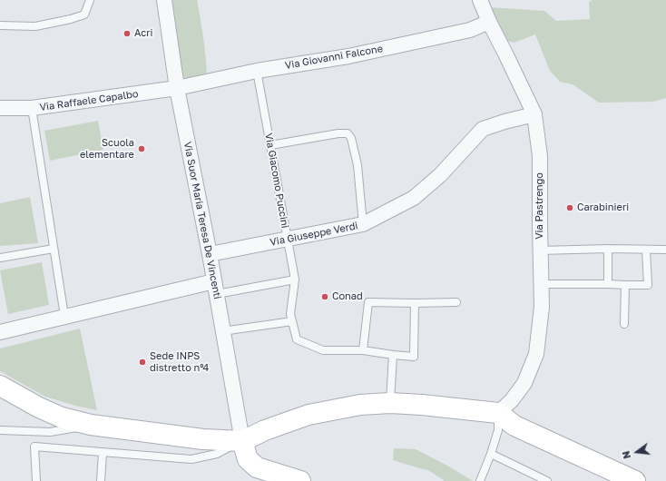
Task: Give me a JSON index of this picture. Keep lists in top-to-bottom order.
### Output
{
  "streets": {
    "street": [
      "Via Giovanni Falcone",
      "Via Raffaele Capalbo",
      "Via Pastrengo",
      "Via Suor Maria Teresa De Vincenti",
      "Via Giuseppe Verdi"
    ],
    "lane": ["Via Giacomo Puccini"]
  },
  "crossings": [
    ["Via Giovanni Falcone", "Via Raffaele Capalbo"],
    ["Via Giovanni Falcone", "Via Giacomo Puccini"],
    ["Via Giovanni Falcone", "Via Pastrengo"],
    ["Via Giovanni Falcone", "Via Suor Maria Teresa De Vincenti"],
    ["Via Raffaele Capalbo", "Via Suor Maria Teresa De Vincenti"],
    ["Via Giacomo Puccini", "Via Giuseppe Verdi"],
    ["Via Pastrengo", "Via Giuseppe Verdi"],
    ["Via Suor Maria Teresa De Vincenti", "Via Giuseppe Verdi"]
  ],
  "places": [
    "Acri",
    "Scuola elementare",
    "Carabinieri",
    "Conad",
    "Sede INPS distretto n°4"
  ],
  "north": "left"
}
